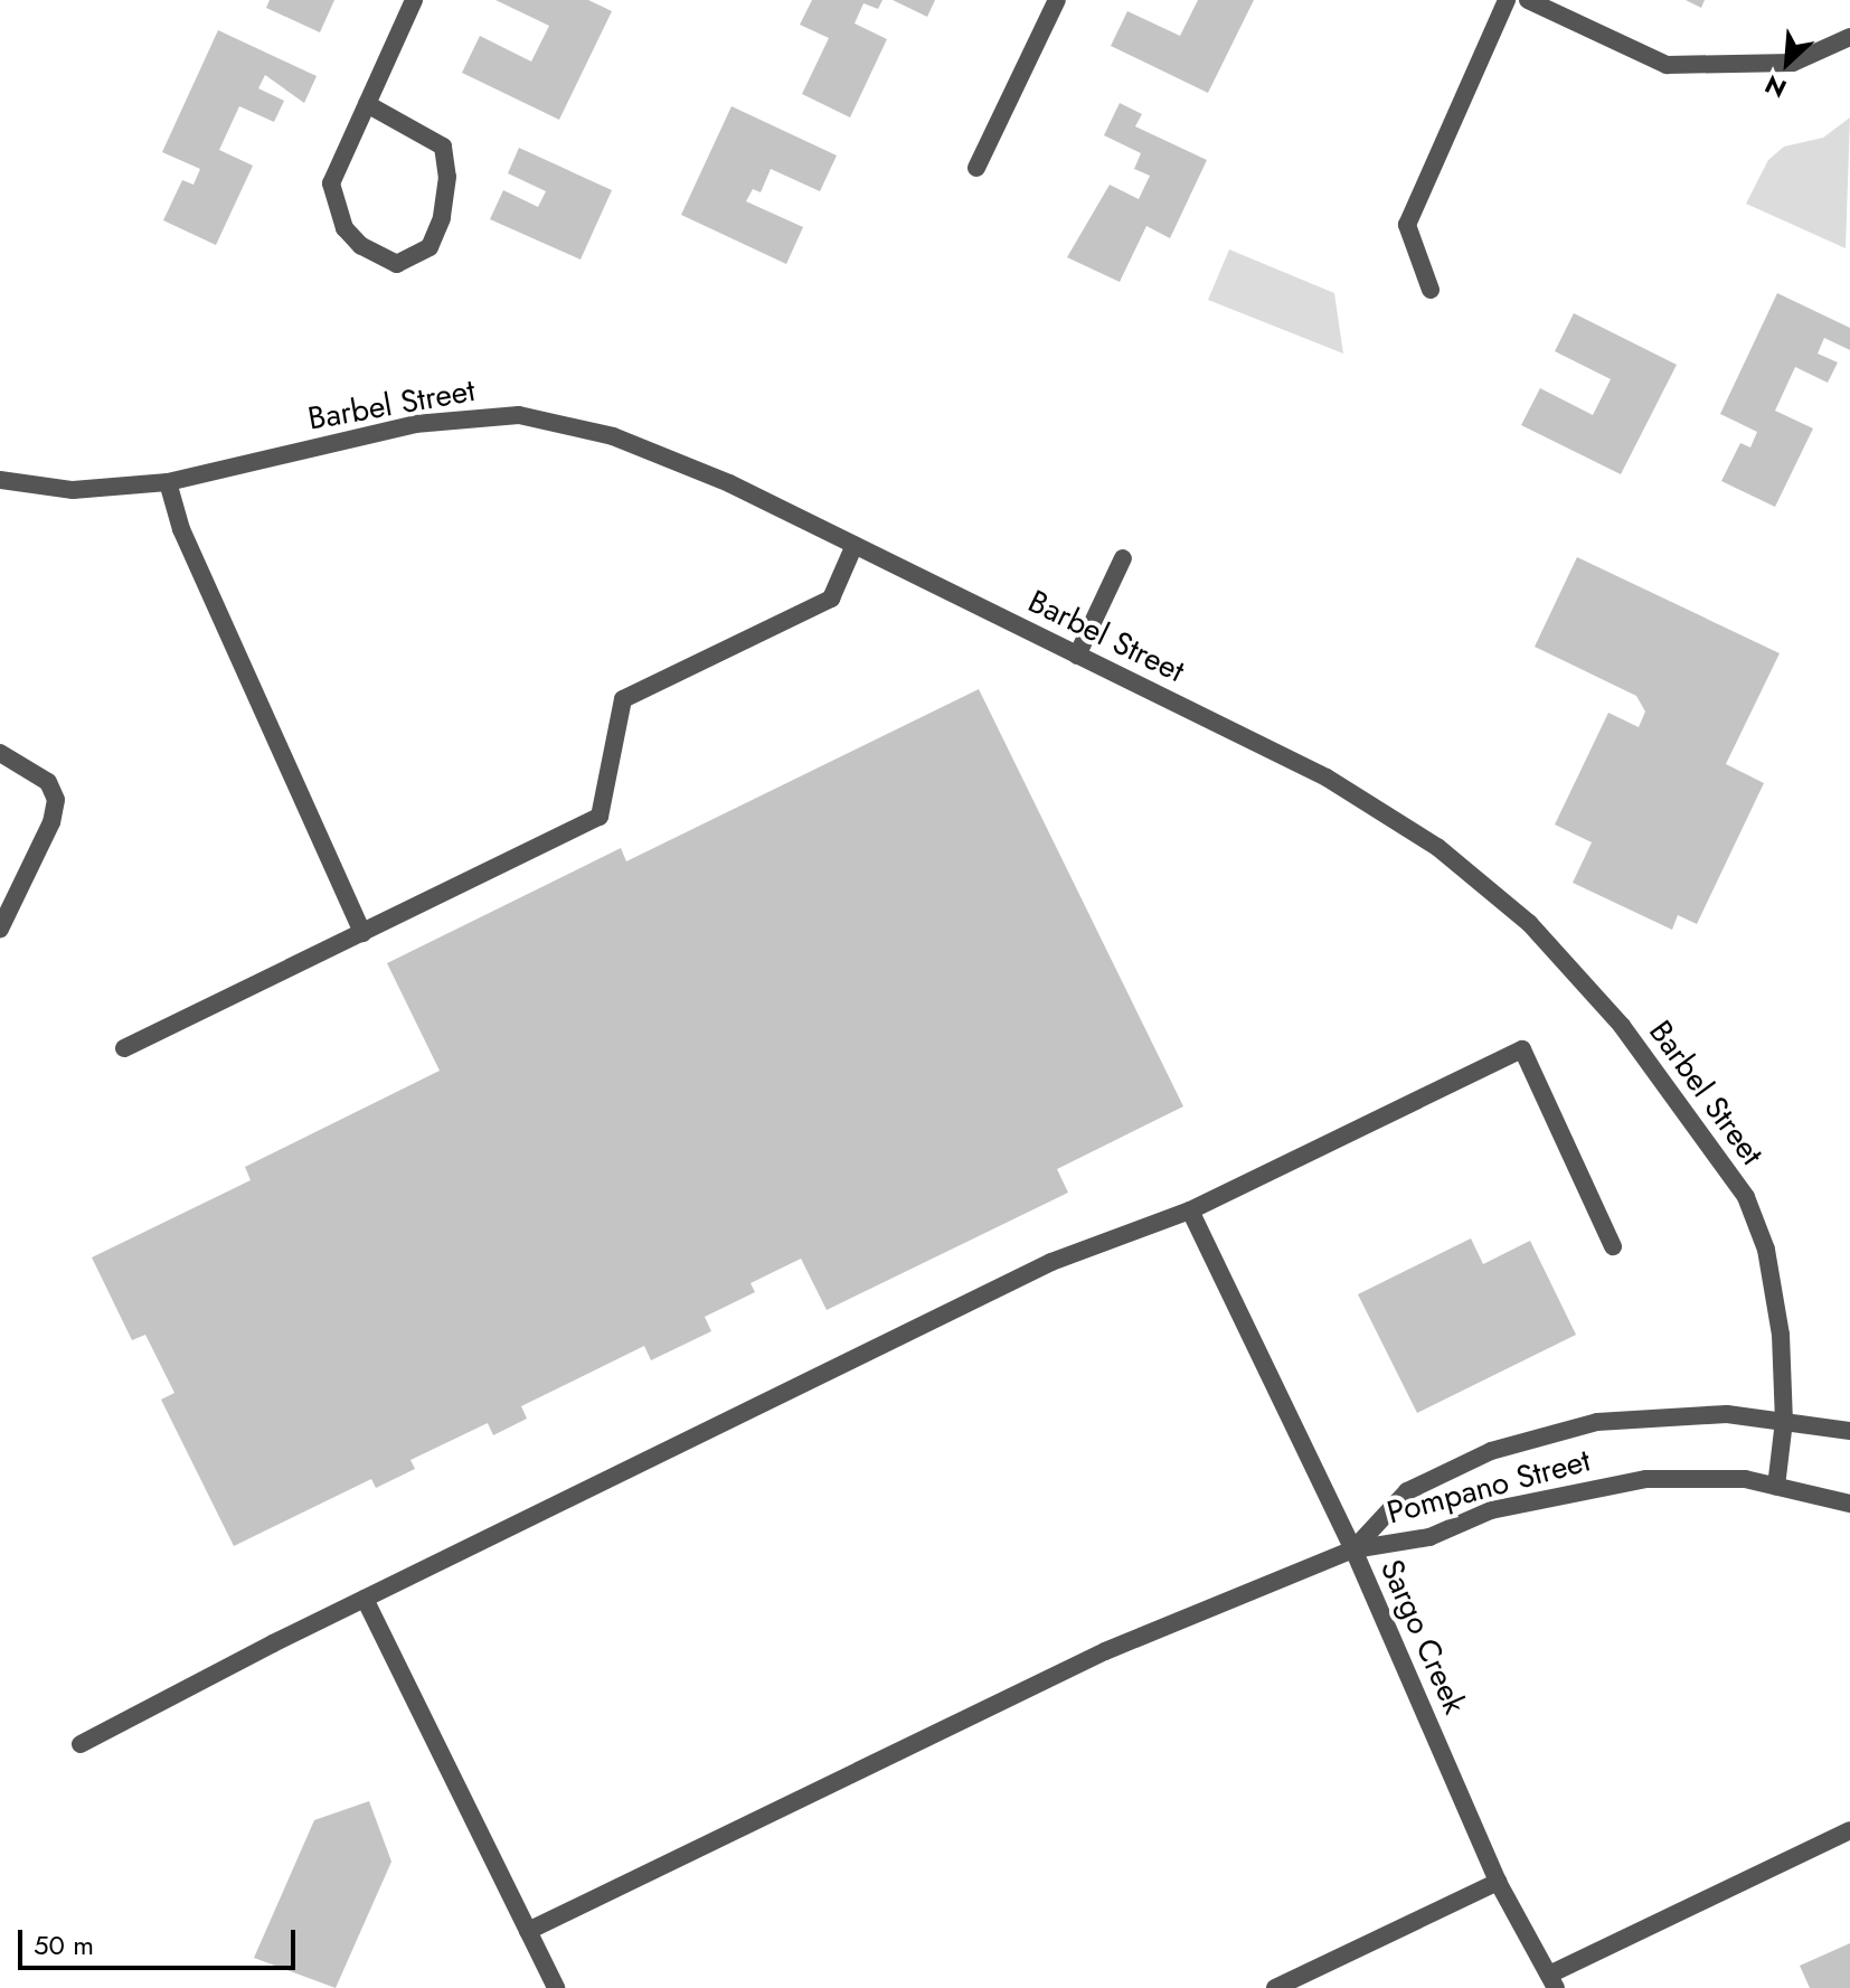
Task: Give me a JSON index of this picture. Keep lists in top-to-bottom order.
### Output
{
  "streets": {
    "street": ["Barbel Street", "Pompano Street", "Sargo Creek"]
  },
  "crossings": [
    ["Barbel Street", "Pompano Street"],
    ["Pompano Street", "Sargo Creek"]
  ],
  "scale_bar": "50 m",
  "north": "bottom left"
}
